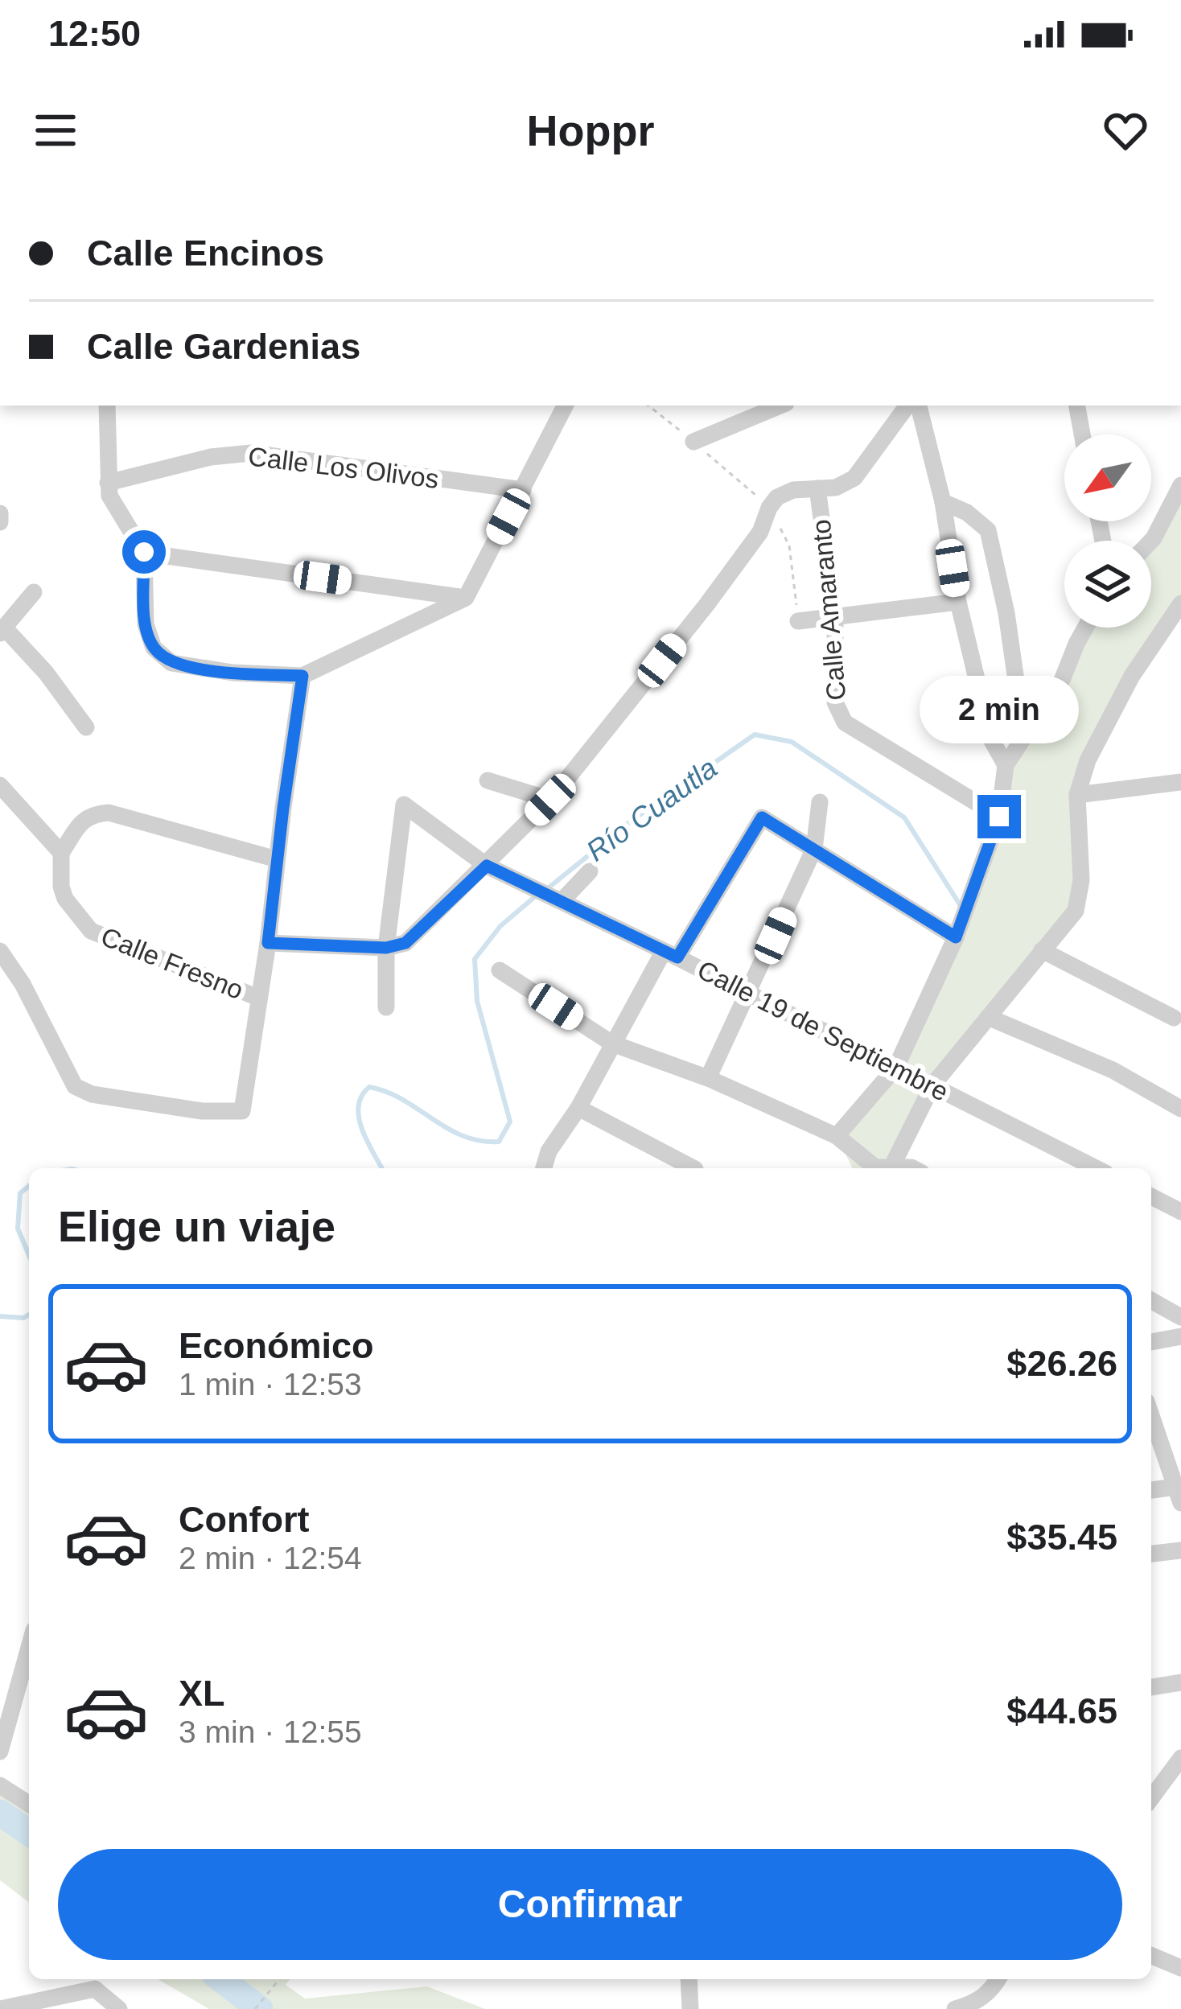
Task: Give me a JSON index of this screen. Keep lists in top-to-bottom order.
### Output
{
  "streets": {
    "street": [
      "Calle Los Olivos",
      "Calle Amaranto",
      "Calle Fresno",
      "Calle 19 de Septiembre"
    ]
  },
  "water": ["Río Cuautla"],
  "north": "bottom left",
  "page": {
    "status": "12:50",
    "header": "Hoppr",
    "banner": ["Calle Encinos", "Calle Gardenias"],
    "bubble": "2 min",
    "heading": "Elige un viaje",
    "list": [
      {
        "name": "Económico",
        "note": "1 min · 12:53",
        "value": "$26.26"
      },
      {
        "name": "Confort",
        "note": "2 min · 12:54",
        "value": "$35.45"
      },
      {
        "name": "XL",
        "note": "3 min · 12:55",
        "value": "$44.65"
      }
    ],
    "buttons": "Confirmar"
  }
}
